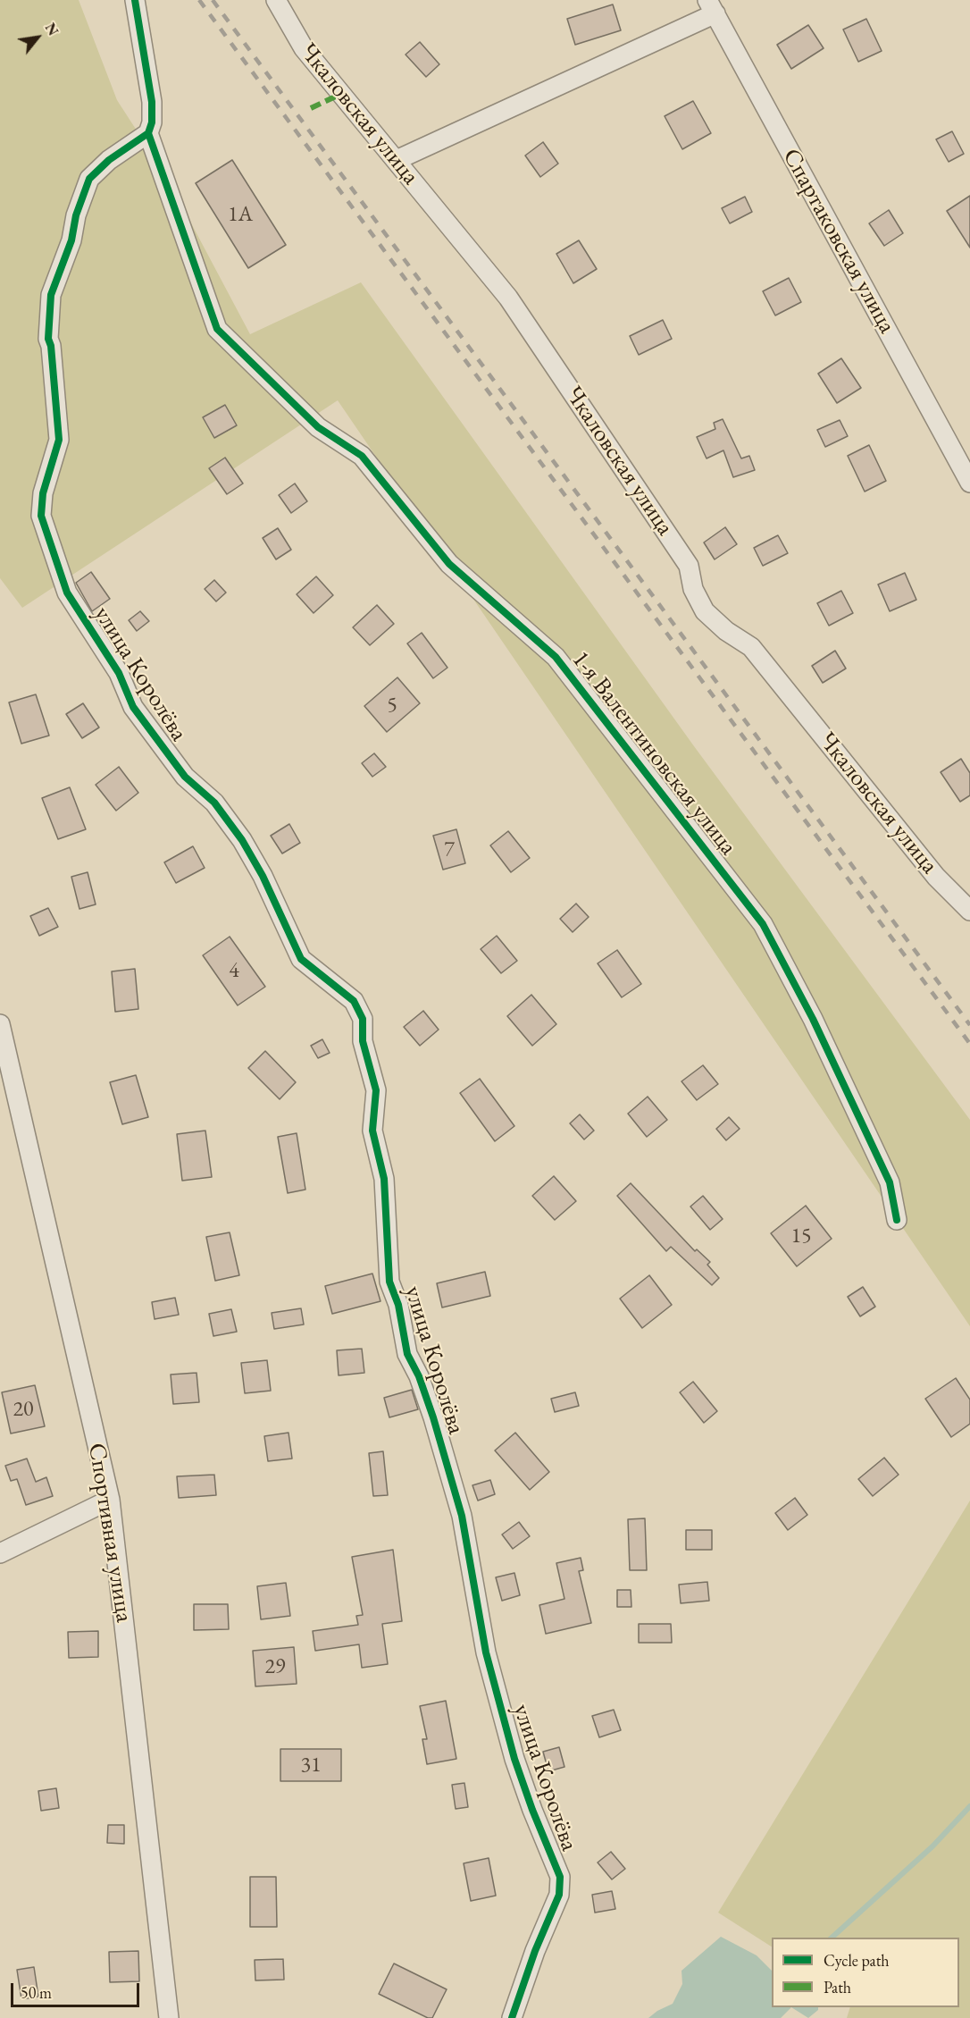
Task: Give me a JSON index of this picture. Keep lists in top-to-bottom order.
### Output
{
  "streets": {
    "street": [
      "Чкаловская улица",
      "Спартаковская улица",
      "улица Королёва",
      "1-я Валентиновская улица",
      "Спортивная улица"
    ]
  },
  "crossings": [
    ["улица Королёва", "1-я Валентиновская улица"]
  ],
  "house_numbers": [
    "1А",
    "5",
    "7",
    "4",
    "15",
    "20",
    "29",
    "31"
  ],
  "legend": ["Cycle path", "Path"],
  "scale_bar": "50 m",
  "north": "top right"
}
